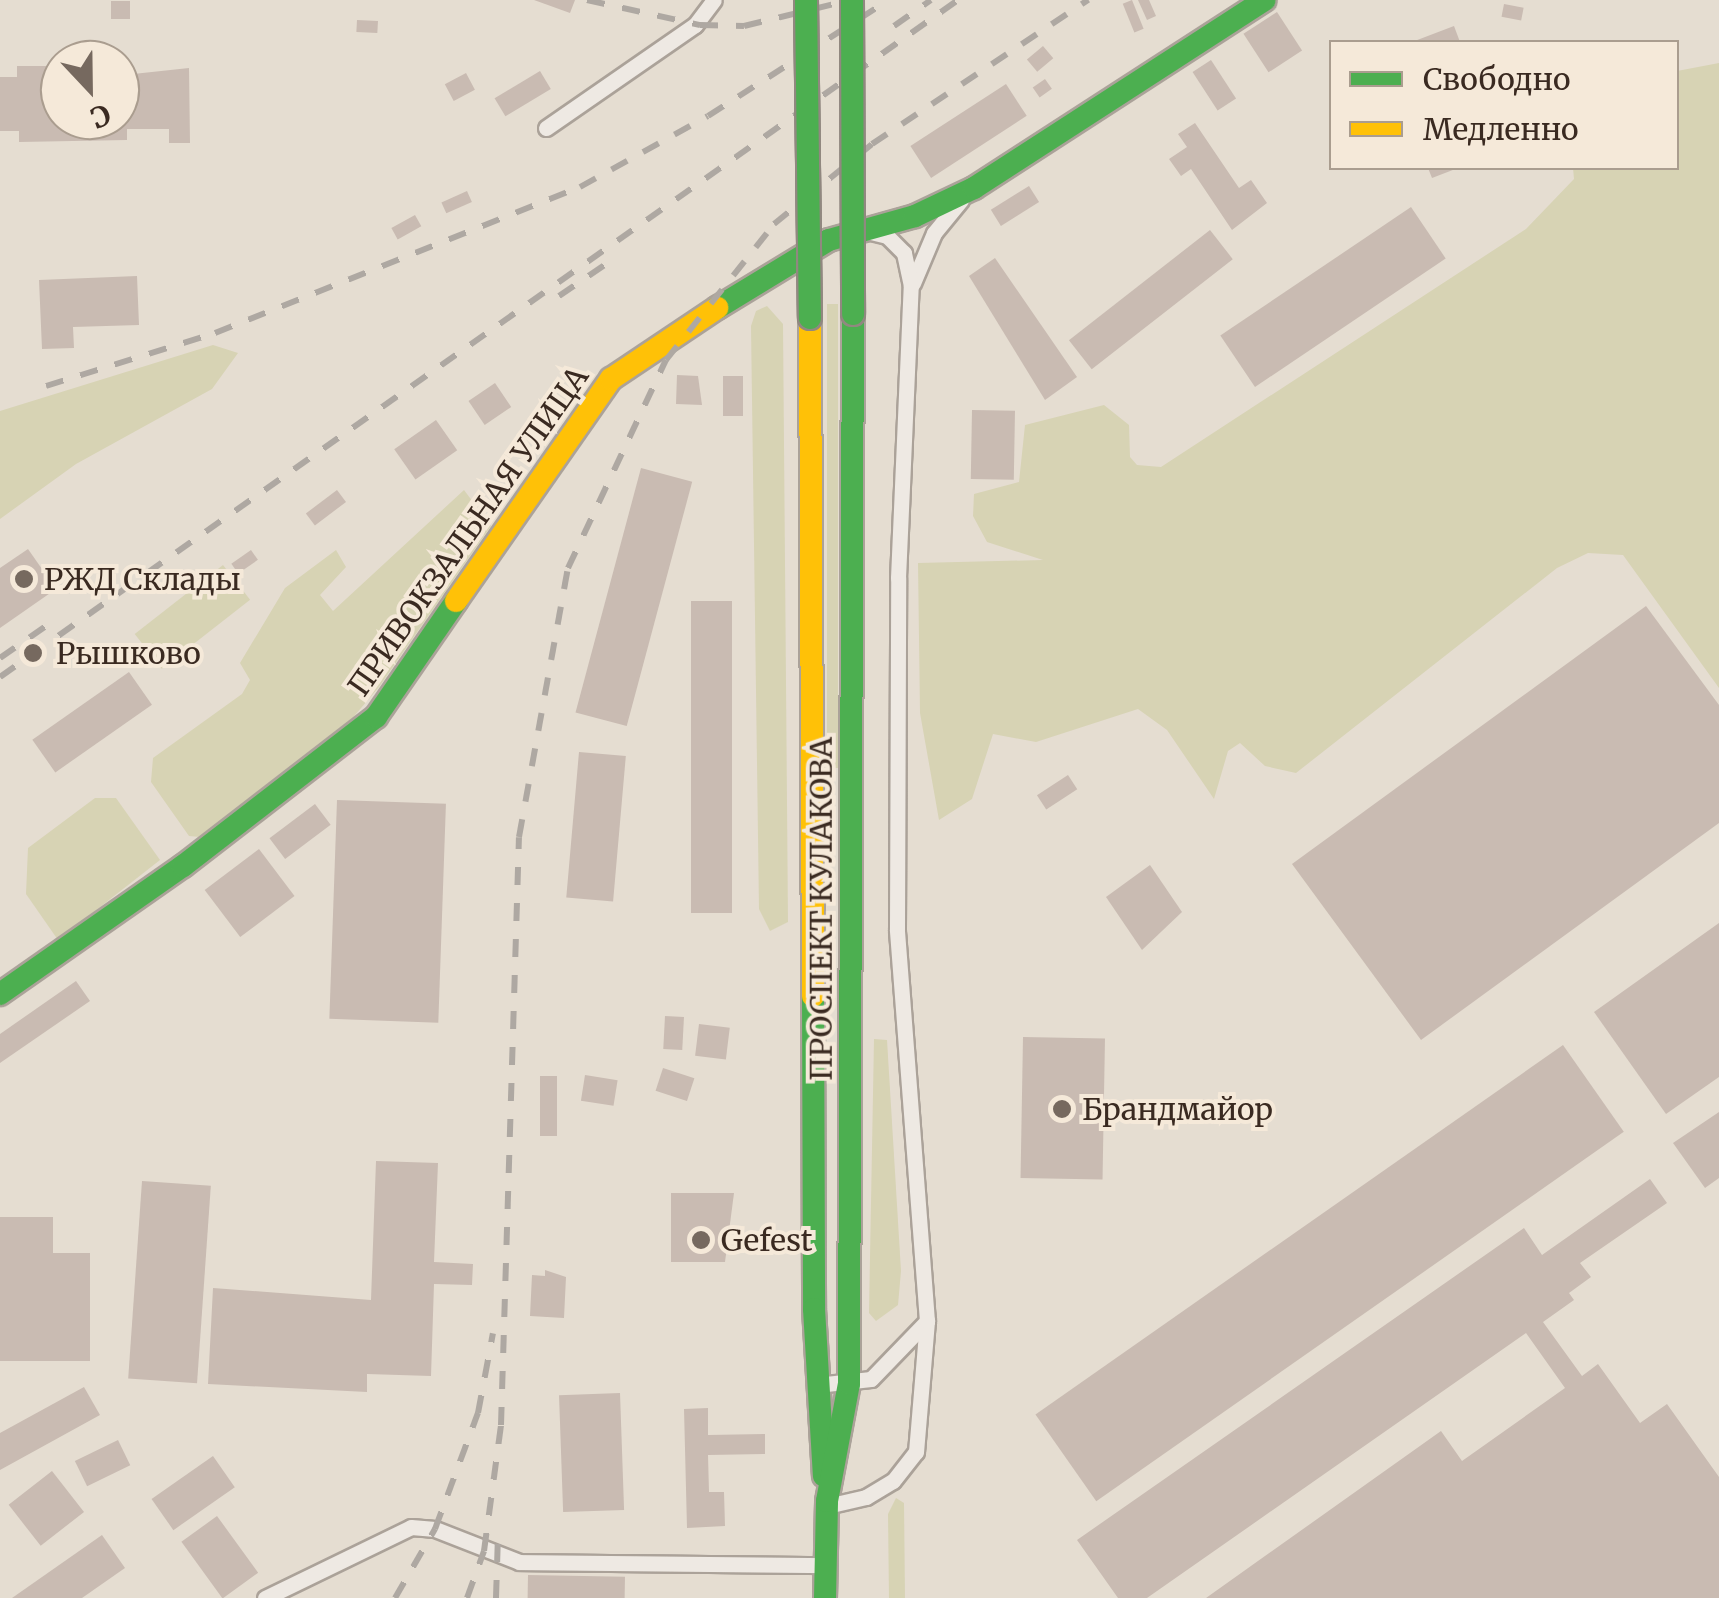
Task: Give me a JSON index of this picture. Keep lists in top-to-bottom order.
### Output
{
  "streets": {
    "main road": ["ПРИВОКЗАЛЬНАЯ УЛИЦА", "ПРОСПЕКТ КУЛАКОВА"]
  },
  "places": [
    "РЖД Склады",
    "Рышково",
    "Брандмайор",
    "Gefest"
  ],
  "legend": ["Свободно", "Медленно"],
  "north": "bottom"
}
